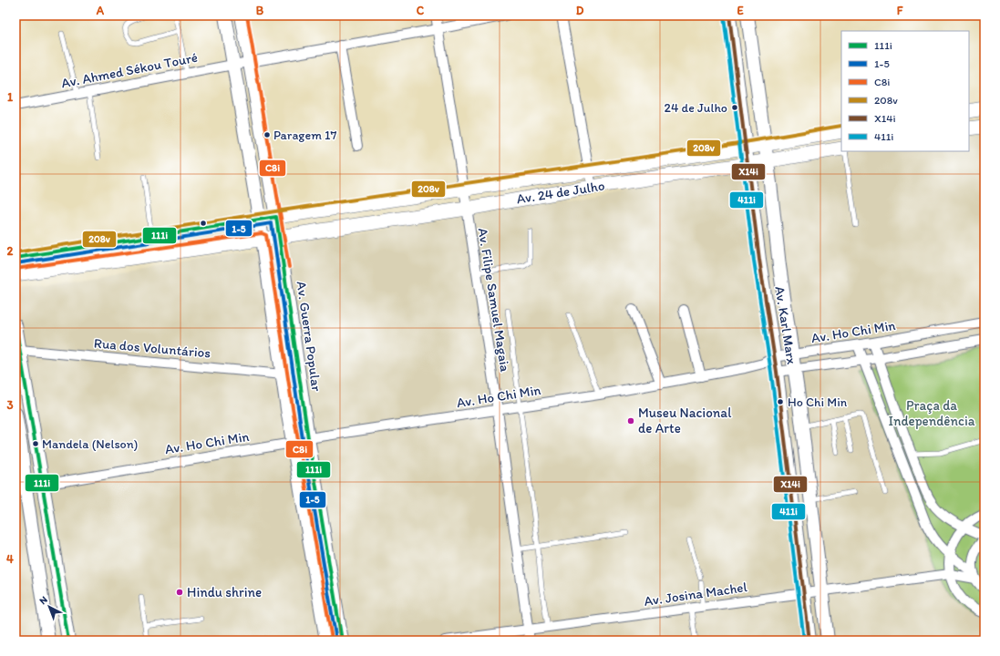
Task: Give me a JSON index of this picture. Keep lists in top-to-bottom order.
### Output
{
  "streets": {
    "main road": ["Av. 24 de Julho"],
    "street": [
      "Av. Ahmed Sékou Touré",
      "Av. Filipe Samuel Magaia",
      "Av. Karl Marx",
      "Av. Ho Chi Min",
      "Av. Guerra Popular",
      "Rua dos Voluntários",
      "Av. Josina Machel"
    ]
  },
  "crossings": [
    ["Av. Ahmed Sékou Touré", "Av. Filipe Samuel Magaia"],
    ["Av. Ahmed Sékou Touré", "Av. Guerra Popular"],
    ["Av. 24 de Julho", "Av. Filipe Samuel Magaia"],
    ["Av. 24 de Julho", "Av. Karl Marx"],
    ["Av. 24 de Julho", "Av. Guerra Popular"],
    ["Av. Filipe Samuel Magaia", "Av. Ho Chi Min"],
    ["Av. Filipe Samuel Magaia", "Av. Josina Machel"],
    ["Av. Karl Marx", "Av. Ho Chi Min"],
    ["Av. Karl Marx", "Av. Josina Machel"],
    ["Av. Ho Chi Min", "Av. Guerra Popular"]
  ],
  "parks": ["Praça da Independência"],
  "places": [
    "24 de Julho",
    "Paragem 17",
    "Ho Chi Min",
    "Museu Nacional de Arte",
    "Mandela (Nelson)",
    "Hindu shrine"
  ],
  "lines": [
    "transit line C8i",
    "transit line X14i",
    "transit line 411i",
    "transit line 208v",
    "transit line 111i",
    "transit line 1-5"
  ],
  "legend": [
    "111i",
    "1-5",
    "C8i",
    "208v",
    "X14i",
    "411i"
  ],
  "north": "top left",
  "grid": {
    "columns": [
      "A",
      "B",
      "C",
      "D",
      "E",
      "F"
    ],
    "rows": [
      "1",
      "2",
      "3",
      "4"
    ]
  }
}
